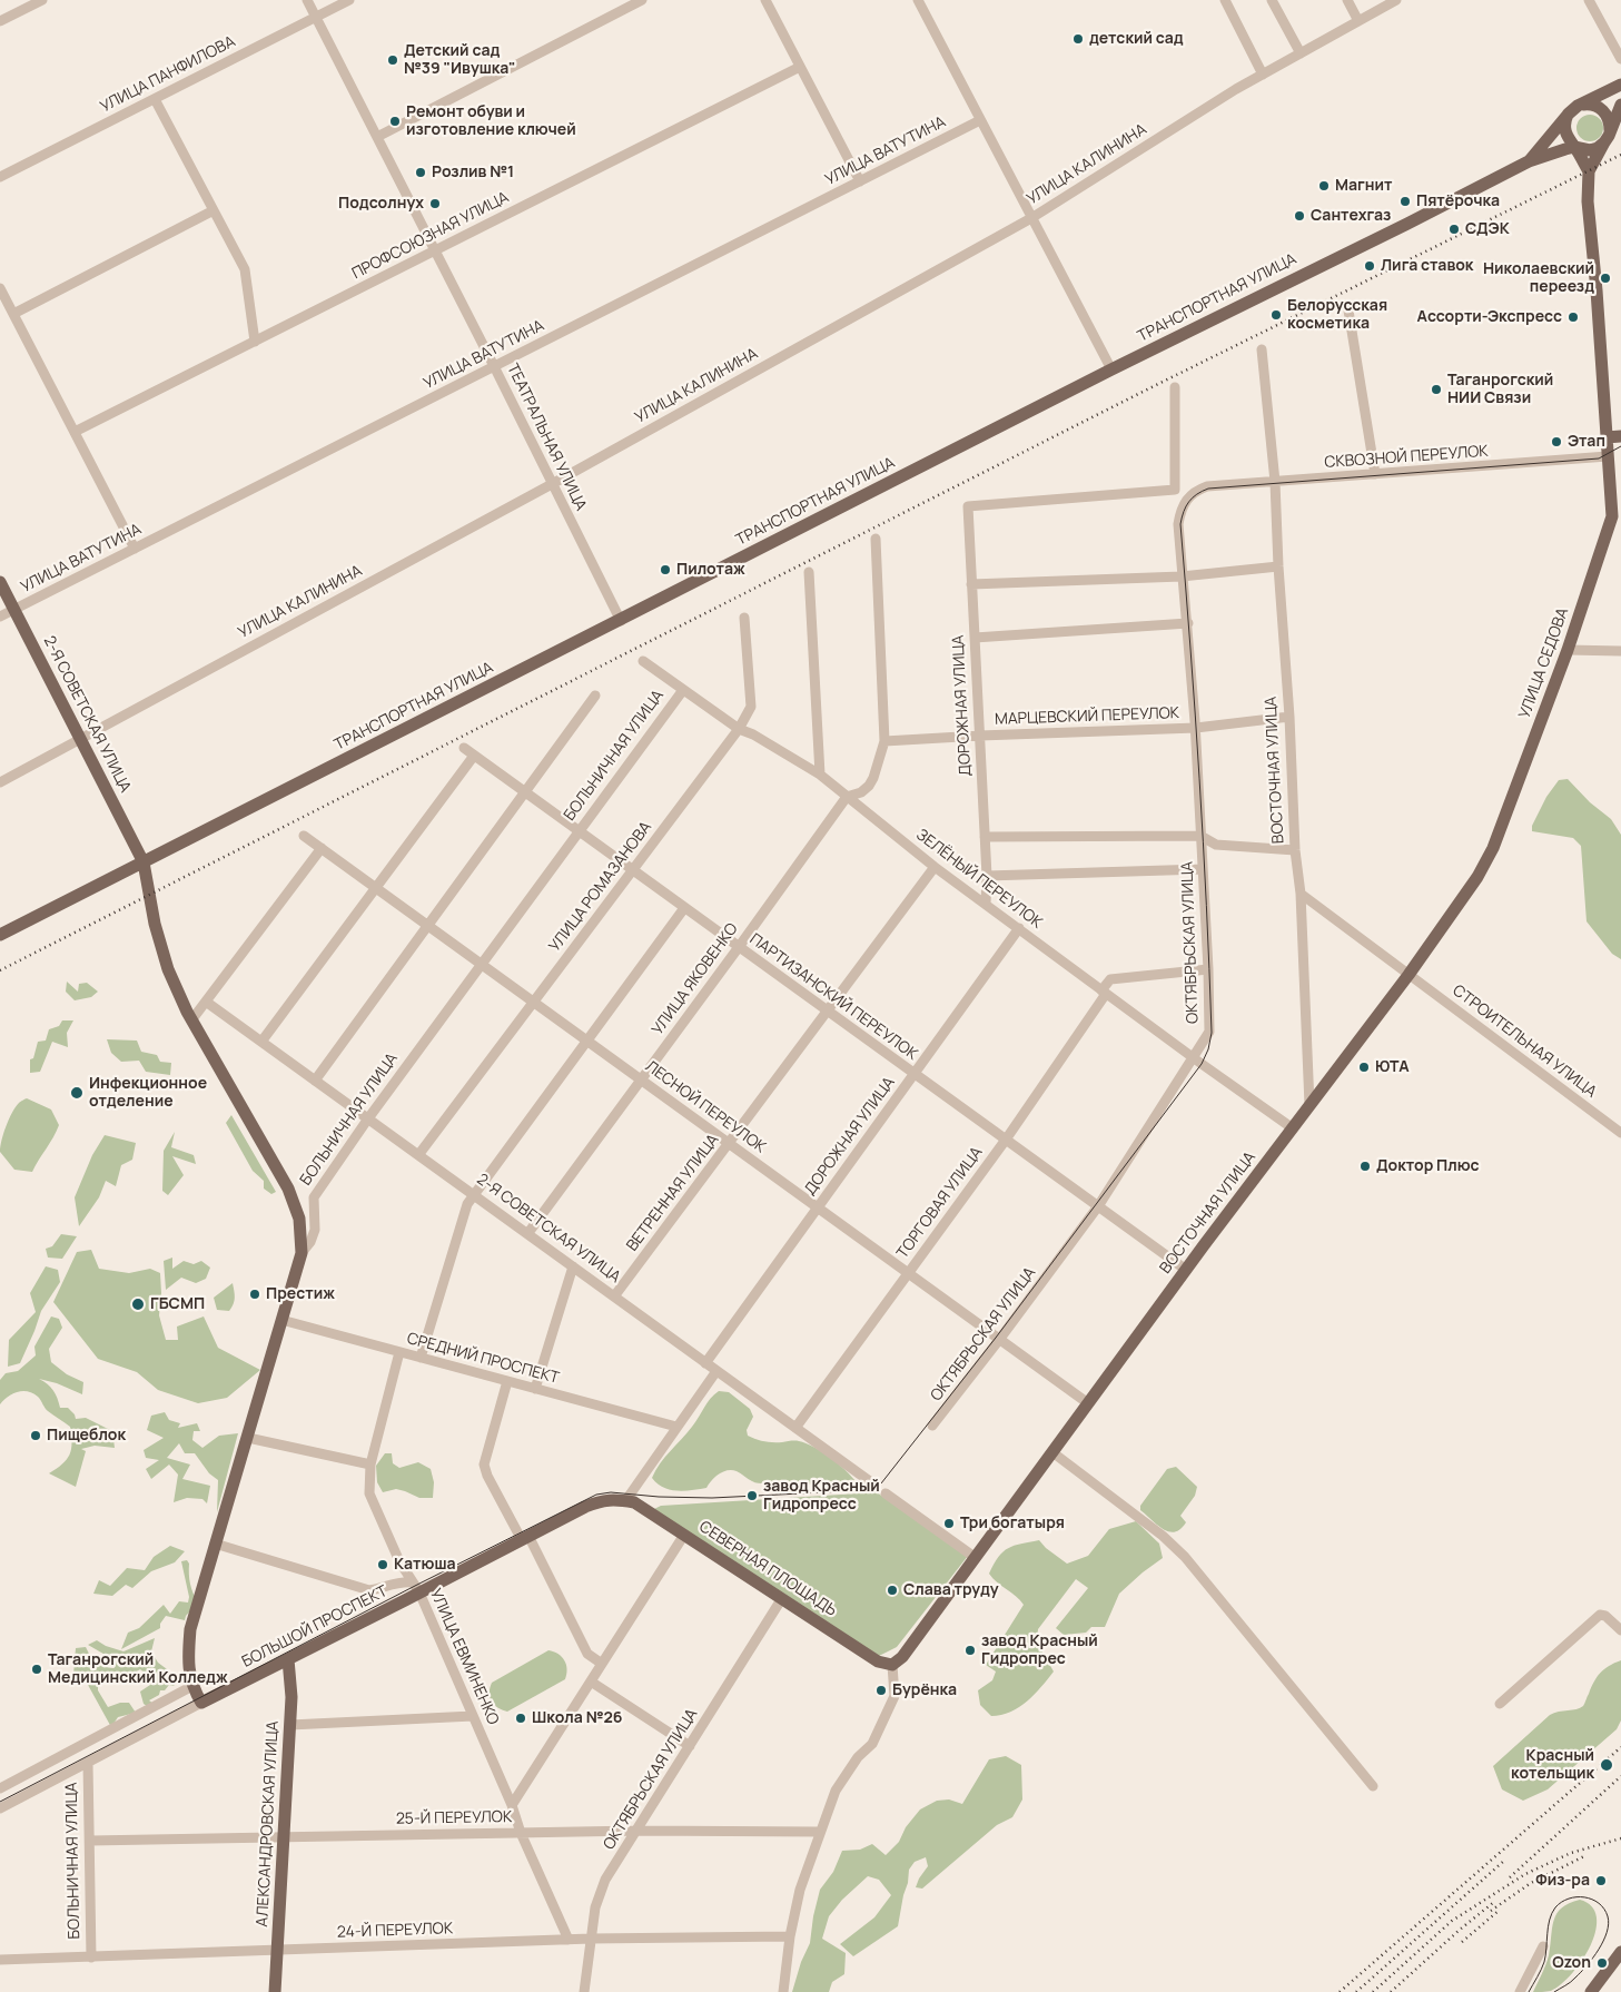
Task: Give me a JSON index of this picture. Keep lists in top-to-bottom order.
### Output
{
  "streets": {
    "main road": [
      "ТРАНСПОРТНАЯ УЛИЦА",
      "УЛИЦА СЕДОВА",
      "2-Я СОВЕТСКАЯ УЛИЦА",
      "БОЛЬНИЧНАЯ УЛИЦА",
      "ВОСТОЧНАЯ УЛИЦА",
      "СЕВЕРНАЯ ПЛОЩАДЬ",
      "БОЛЬШОЙ ПРОСПЕКТ",
      "АЛЕКСАНДРОВСКАЯ УЛИЦА"
    ],
    "street": [
      "УЛИЦА ПАНФИЛОВА",
      "УЛИЦА ВАТУТИНА",
      "УЛИЦА КАЛИНИНА",
      "ПРОФСОЮЗНАЯ УЛИЦА",
      "ТЕАТРАЛЬНАЯ УЛИЦА",
      "СКВОЗНОЙ ПЕРЕУЛОК",
      "ДОРОЖНАЯ УЛИЦА",
      "МАРЦЕВСКИЙ ПЕРЕУЛОК",
      "ЗЕЛЁНЫЙ ПЕРЕУЛОК",
      "УЛИЦА РОМАЗАНОВА",
      "ОКТЯБРЬСКАЯ УЛИЦА",
      "УЛИЦА ЯКОВЕНКО",
      "ПАРТИЗАНСКИЙ ПЕРЕУЛОК",
      "СТРОИТЕЛЬНАЯ УЛИЦА",
      "ЛЕСНОЙ ПЕРЕУЛОК",
      "ВЕТРЕННАЯ УЛИЦА",
      "ТОРГОВАЯ УЛИЦА",
      "СРЕДНИЙ ПРОСПЕКТ",
      "УЛИЦА ЕВМИНЕНКО",
      "25-Й ПЕРЕУЛОК",
      "24-Й ПЕРЕУЛОК"
    ]
  },
  "crossings": [
    ["УЛИЦА ПАНФИЛОВА", "ТЕАТРАЛЬНАЯ УЛИЦА"],
    ["УЛИЦА ВАТУТИНА", "ТЕАТРАЛЬНАЯ УЛИЦА"],
    ["УЛИЦА ВАТУТИНА", "2-Я СОВЕТСКАЯ УЛИЦА"],
    ["УЛИЦА КАЛИНИНА", "ТЕАТРАЛЬНАЯ УЛИЦА"],
    ["УЛИЦА КАЛИНИНА", "2-Я СОВЕТСКАЯ УЛИЦА"],
    ["ПРОФСОЮЗНАЯ УЛИЦА", "ТЕАТРАЛЬНАЯ УЛИЦА"],
    ["ТРАНСПОРТНАЯ УЛИЦА", "ТЕАТРАЛЬНАЯ УЛИЦА"],
    ["ТРАНСПОРТНАЯ УЛИЦА", "2-Я СОВЕТСКАЯ УЛИЦА"],
    ["СКВОЗНОЙ ПЕРЕУЛОК", "УЛИЦА СЕДОВА"],
    ["СКВОЗНОЙ ПЕРЕУЛОК", "ВОСТОЧНАЯ УЛИЦА"],
    ["СКВОЗНОЙ ПЕРЕУЛОК", "ОКТЯБРЬСКАЯ УЛИЦА"],
    ["УЛИЦА СЕДОВА", "ВОСТОЧНАЯ УЛИЦА"],
    ["УЛИЦА СЕДОВА", "СТРОИТЕЛЬНАЯ УЛИЦА"],
    ["ДОРОЖНАЯ УЛИЦА", "2-Я СОВЕТСКАЯ УЛИЦА"],
    ["ДОРОЖНАЯ УЛИЦА", "МАРЦЕВСКИЙ ПЕРЕУЛОК"],
    ["ДОРОЖНАЯ УЛИЦА", "ЗЕЛЁНЫЙ ПЕРЕУЛОК"],
    ["ДОРОЖНАЯ УЛИЦА", "ПАРТИЗАНСКИЙ ПЕРЕУЛОК"],
    ["ДОРОЖНАЯ УЛИЦА", "ЛЕСНОЙ ПЕРЕУЛОК"],
    ["2-Я СОВЕТСКАЯ УЛИЦА", "БОЛЬНИЧНАЯ УЛИЦА"],
    ["2-Я СОВЕТСКАЯ УЛИЦА", "УЛИЦА РОМАЗАНОВА"],
    ["2-Я СОВЕТСКАЯ УЛИЦА", "УЛИЦА ЯКОВЕНКО"],
    ["2-Я СОВЕТСКАЯ УЛИЦА", "ВЕТРЕННАЯ УЛИЦА"],
    ["2-Я СОВЕТСКАЯ УЛИЦА", "ТОРГОВАЯ УЛИЦА"],
    ["МАРЦЕВСКИЙ ПЕРЕУЛОК", "ВОСТОЧНАЯ УЛИЦА"],
    ["МАРЦЕВСКИЙ ПЕРЕУЛОК", "ОКТЯБРЬСКАЯ УЛИЦА"],
    ["БОЛЬНИЧНАЯ УЛИЦА", "ЗЕЛЁНЫЙ ПЕРЕУЛОК"],
    ["БОЛЬНИЧНАЯ УЛИЦА", "ПАРТИЗАНСКИЙ ПЕРЕУЛОК"],
    ["БОЛЬНИЧНАЯ УЛИЦА", "ЛЕСНОЙ ПЕРЕУЛОК"],
    ["БОЛЬНИЧНАЯ УЛИЦА", "СРЕДНИЙ ПРОСПЕКТ"],
    ["БОЛЬНИЧНАЯ УЛИЦА", "БОЛЬШОЙ ПРОСПЕКТ"],
    ["БОЛЬНИЧНАЯ УЛИЦА", "25-Й ПЕРЕУЛОК"],
    ["БОЛЬНИЧНАЯ УЛИЦА", "24-Й ПЕРЕУЛОК"],
    ["ВОСТОЧНАЯ УЛИЦА", "ЗЕЛЁНЫЙ ПЕРЕУЛОК"],
    ["ВОСТОЧНАЯ УЛИЦА", "ПАРТИЗАНСКИЙ ПЕРЕУЛОК"],
    ["ВОСТОЧНАЯ УЛИЦА", "СТРОИТЕЛЬНАЯ УЛИЦА"],
    ["ВОСТОЧНАЯ УЛИЦА", "ЛЕСНОЙ ПЕРЕУЛОК"],
    ["ВОСТОЧНАЯ УЛИЦА", "СЕВЕРНАЯ ПЛОЩАДЬ"],
    ["ЗЕЛЁНЫЙ ПЕРЕУЛОК", "УЛИЦА РОМАЗАНОВА"],
    ["ЗЕЛЁНЫЙ ПЕРЕУЛОК", "ОКТЯБРЬСКАЯ УЛИЦА"],
    ["ЗЕЛЁНЫЙ ПЕРЕУЛОК", "УЛИЦА ЯКОВЕНКО"],
    ["ЗЕЛЁНЫЙ ПЕРЕУЛОК", "ВЕТРЕННАЯ УЛИЦА"],
    ["ЗЕЛЁНЫЙ ПЕРЕУЛОК", "ТОРГОВАЯ УЛИЦА"],
    ["УЛИЦА РОМАЗАНОВА", "ПАРТИЗАНСКИЙ ПЕРЕУЛОК"],
    ["УЛИЦА РОМАЗАНОВА", "ЛЕСНОЙ ПЕРЕУЛОК"],
    ["ОКТЯБРЬСКАЯ УЛИЦА", "ПАРТИЗАНСКИЙ ПЕРЕУЛОК"],
    ["ОКТЯБРЬСКАЯ УЛИЦА", "ЛЕСНОЙ ПЕРЕУЛОК"],
    ["ОКТЯБРЬСКАЯ УЛИЦА", "ТОРГОВАЯ УЛИЦА"],
    ["ОКТЯБРЬСКАЯ УЛИЦА", "СЕВЕРНАЯ ПЛОЩАДЬ"],
    ["ОКТЯБРЬСКАЯ УЛИЦА", "25-Й ПЕРЕУЛОК"],
    ["ОКТЯБРЬСКАЯ УЛИЦА", "24-Й ПЕРЕУЛОК"],
    ["УЛИЦА ЯКОВЕНКО", "ПАРТИЗАНСКИЙ ПЕРЕУЛОК"],
    ["УЛИЦА ЯКОВЕНКО", "ЛЕСНОЙ ПЕРЕУЛОК"],
    ["ПАРТИЗАНСКИЙ ПЕРЕУЛОК", "ВЕТРЕННАЯ УЛИЦА"],
    ["ПАРТИЗАНСКИЙ ПЕРЕУЛОК", "ТОРГОВАЯ УЛИЦА"],
    ["ЛЕСНОЙ ПЕРЕУЛОК", "ВЕТРЕННАЯ УЛИЦА"],
    ["ЛЕСНОЙ ПЕРЕУЛОК", "ТОРГОВАЯ УЛИЦА"],
    ["СРЕДНИЙ ПРОСПЕКТ", "УЛИЦА ЕВМИНЕНКО"],
    ["СЕВЕРНАЯ ПЛОЩАДЬ", "БОЛЬШОЙ ПРОСПЕКТ"],
    ["БОЛЬШОЙ ПРОСПЕКТ", "УЛИЦА ЕВМИНЕНКО"],
    ["БОЛЬШОЙ ПРОСПЕКТ", "АЛЕКСАНДРОВСКАЯ УЛИЦА"],
    ["УЛИЦА ЕВМИНЕНКО", "25-Й ПЕРЕУЛОК"],
    ["УЛИЦА ЕВМИНЕНКО", "24-Й ПЕРЕУЛОК"],
    ["25-Й ПЕРЕУЛОК", "АЛЕКСАНДРОВСКАЯ УЛИЦА"],
    ["АЛЕКСАНДРОВСКАЯ УЛИЦА", "24-Й ПЕРЕУЛОК"]
  ],
  "places": [
    "детский сад",
    "Детский сад №39 \"Ивушка\"",
    "Ремонт обуви и изготовление ключей",
    "Розлив №1",
    "Магнит",
    "Пятёрочка",
    "Подсолнух",
    "Сантехгаз",
    "СДЭК",
    "Лига ставок",
    "Николаевский переезд",
    "Белорусская косметика",
    "Ассорти-Экспресс",
    "Таганрогский НИИ Связи",
    "Этап",
    "Пилотаж",
    "ЮТА",
    "Инфекционное отделение",
    "Доктор Плюс",
    "Престиж",
    "ГБСМП",
    "Пищеблок",
    "завод Красный Гидропресс",
    "Три богатыря",
    "Катюша",
    "Слава труду",
    "завод Красный Гидропрес",
    "Таганрогский Медицинский Колледж",
    "Бурёнка",
    "Школа №26",
    "Красный котельщик",
    "Физ-ра",
    "Ozon"
  ]
}
